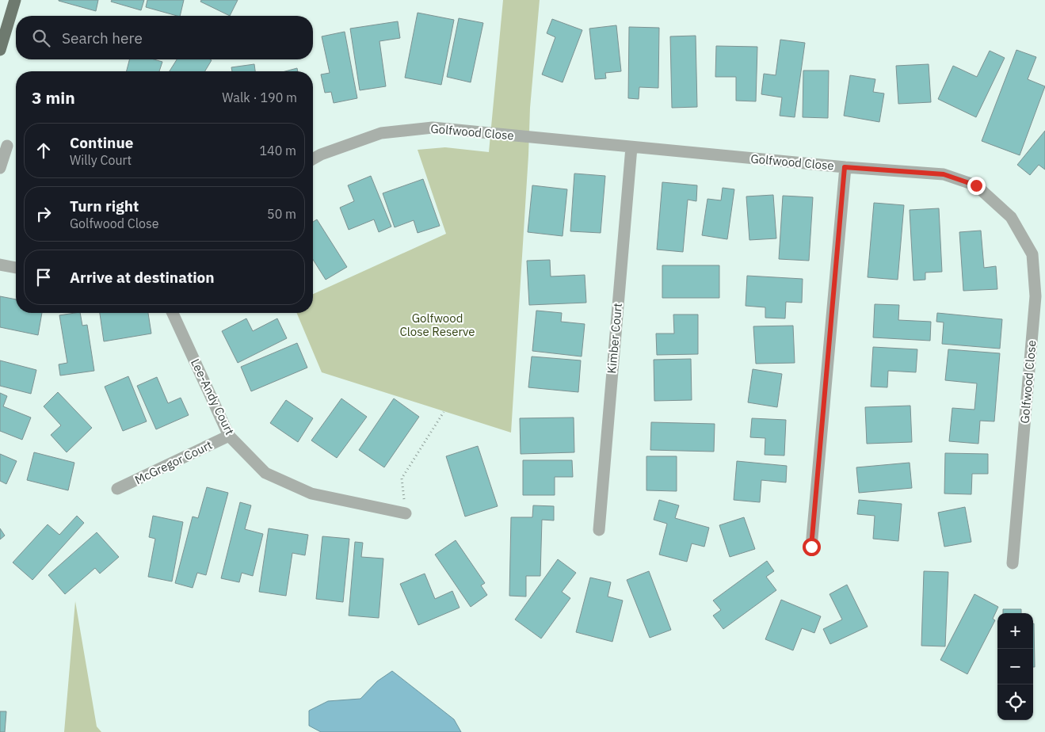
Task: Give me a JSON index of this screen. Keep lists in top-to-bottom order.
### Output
{
  "streets": {
    "street": [
      "Golfwood Close",
      "Kimber Court",
      "Lee-Andy Court",
      "McGregor Court"
    ]
  },
  "crossings": [
    ["Golfwood Close", "Kimber Court"],
    ["Lee-Andy Court", "McGregor Court"]
  ],
  "parks": ["Golfwood Close Reserve"],
  "page": {
    "search": "Search here",
    "heading": ["3 min", "Walk · 190 m"],
    "list": [
      ["Continue", "Willy Court", "140 m"],
      ["Turn right", "Golfwood Close", "50 m"],
      "Arrive at destination"
    ],
    "map_buttons": ["+", "−"]
  }
}
